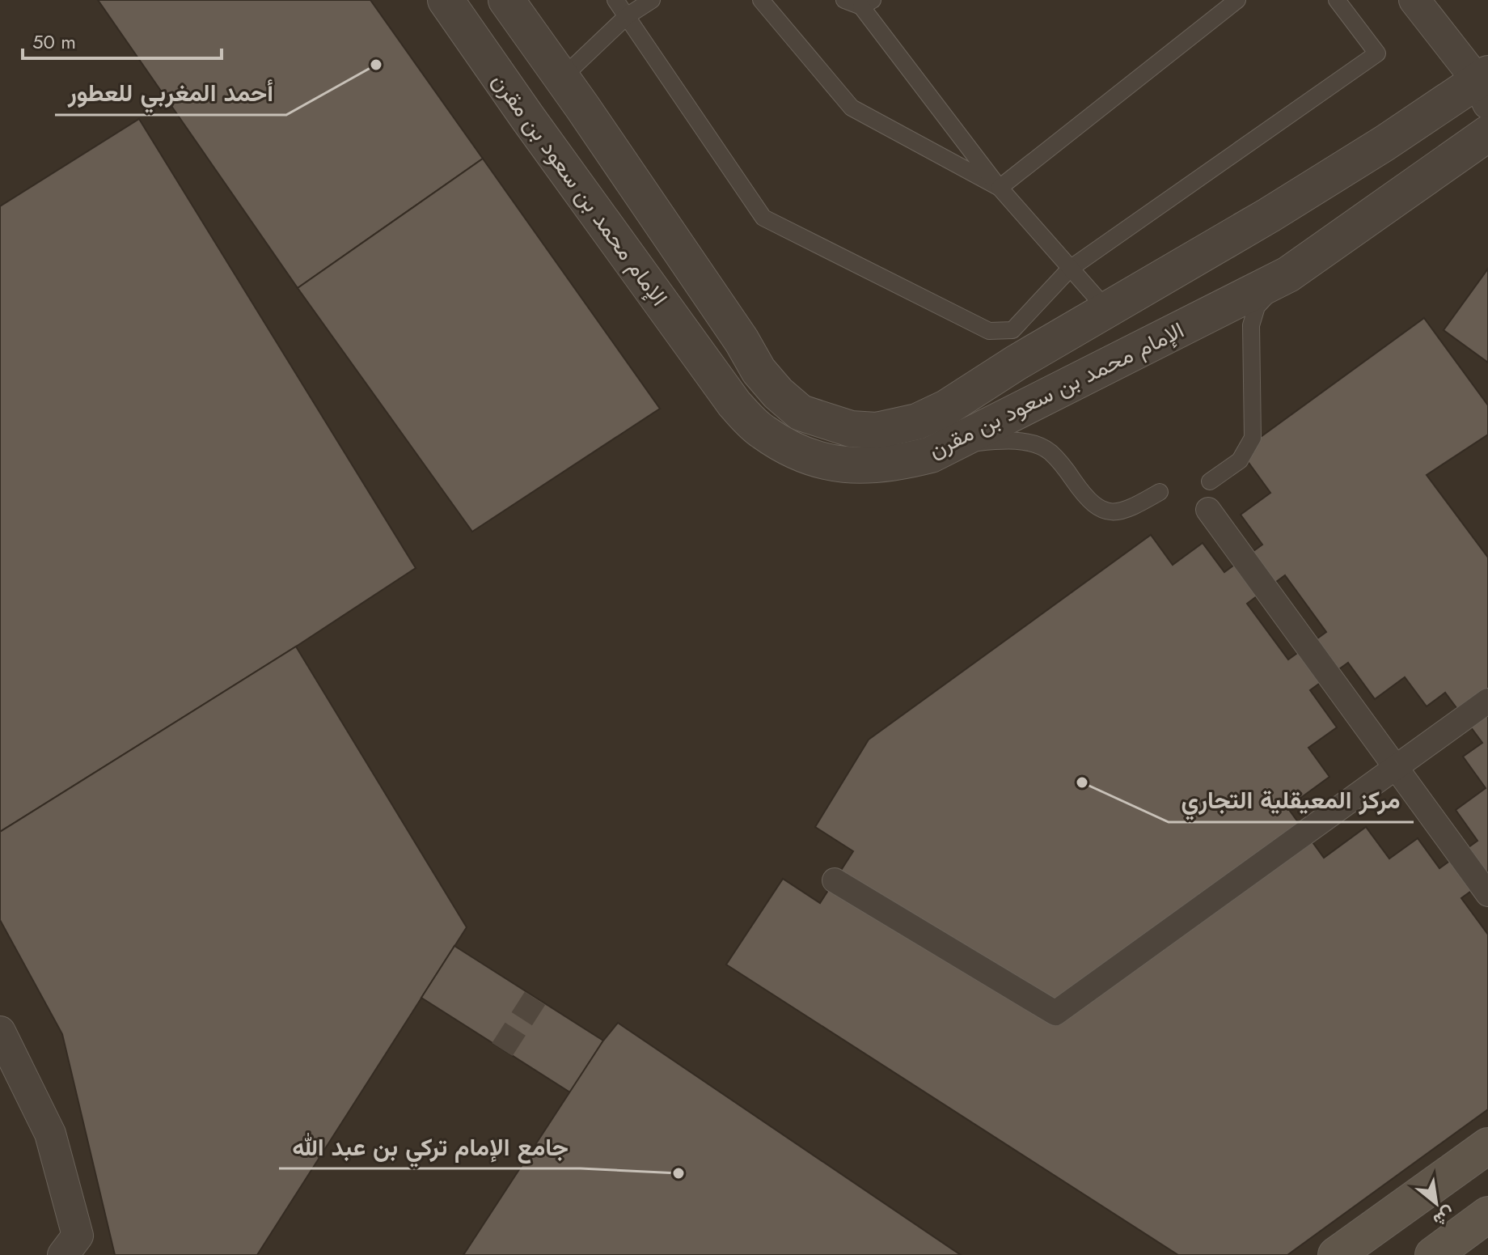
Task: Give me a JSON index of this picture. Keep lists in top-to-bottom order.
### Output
{
  "streets": {
    "street": ["الإمام محمد بن سعود بن مقرن"]
  },
  "places": ["أحمد المغربي للعطور", "مركز المعيقلية التجاري", "جامع الإمام تركي بن عبد الله"],
  "scale_bar": "50 m",
  "north": "bottom right"
}
